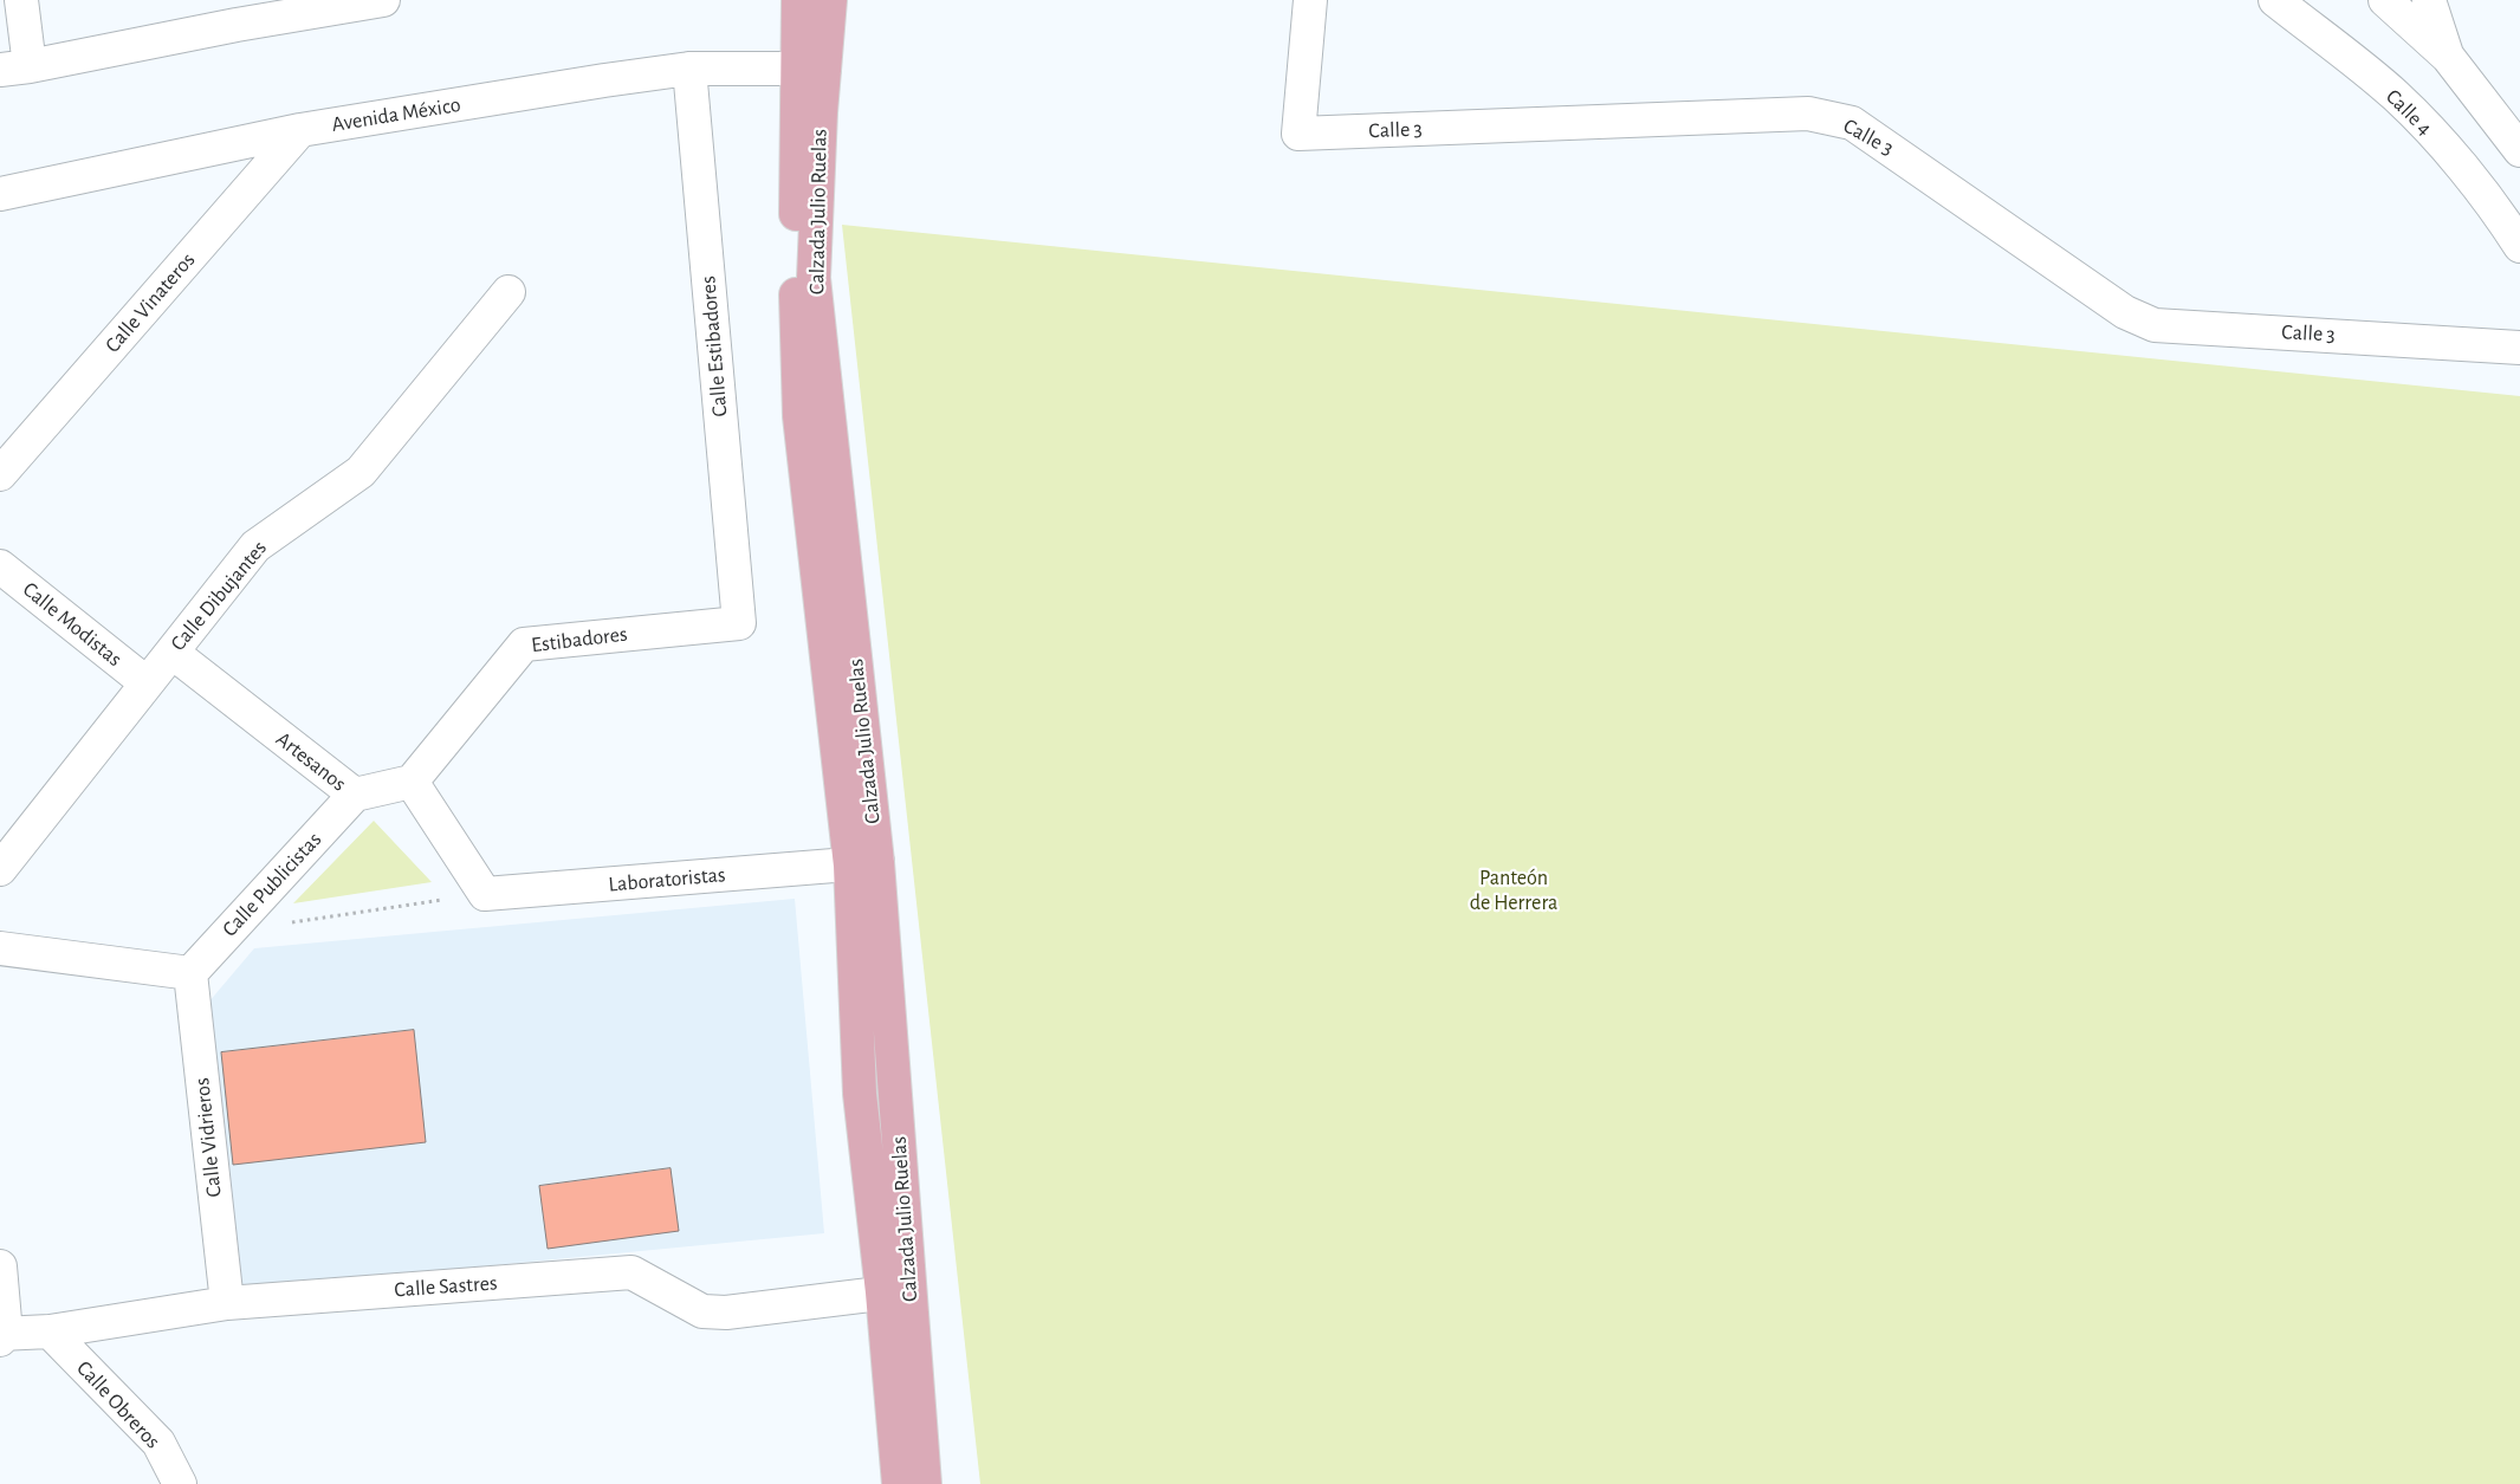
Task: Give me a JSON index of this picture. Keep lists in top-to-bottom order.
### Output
{
  "streets": {
    "main road": ["Calzada Julio Ruelas"],
    "street": [
      "Calle 4",
      "Avenida México",
      "Calle 3",
      "Calle Vinateros",
      "Calle Estibadores",
      "Calle Dibujantes",
      "Calle Modistas",
      "Estibadores",
      "Artesanos",
      "Laboratoristas",
      "Calle Publicistas",
      "Calle Vidrieros",
      "Calle Sastres",
      "Calle Obreros"
    ]
  },
  "crossings": [
    ["Avenida México", "Calzada Julio Ruelas"],
    ["Avenida México", "Calle Vinateros"],
    ["Avenida México", "Calle Estibadores"],
    ["Calzada Julio Ruelas", "Laboratoristas"],
    ["Calzada Julio Ruelas", "Calle Sastres"],
    ["Calle Estibadores", "Estibadores"],
    ["Calle Dibujantes", "Calle Modistas"],
    ["Calle Dibujantes", "Artesanos"],
    ["Estibadores", "Artesanos"],
    ["Artesanos", "Calle Publicistas"],
    ["Calle Publicistas", "Calle Vidrieros"],
    ["Calle Vidrieros", "Calle Sastres"],
    ["Calle Sastres", "Calle Obreros"]
  ],
  "parks": ["Panteón de Herrera"]
}
